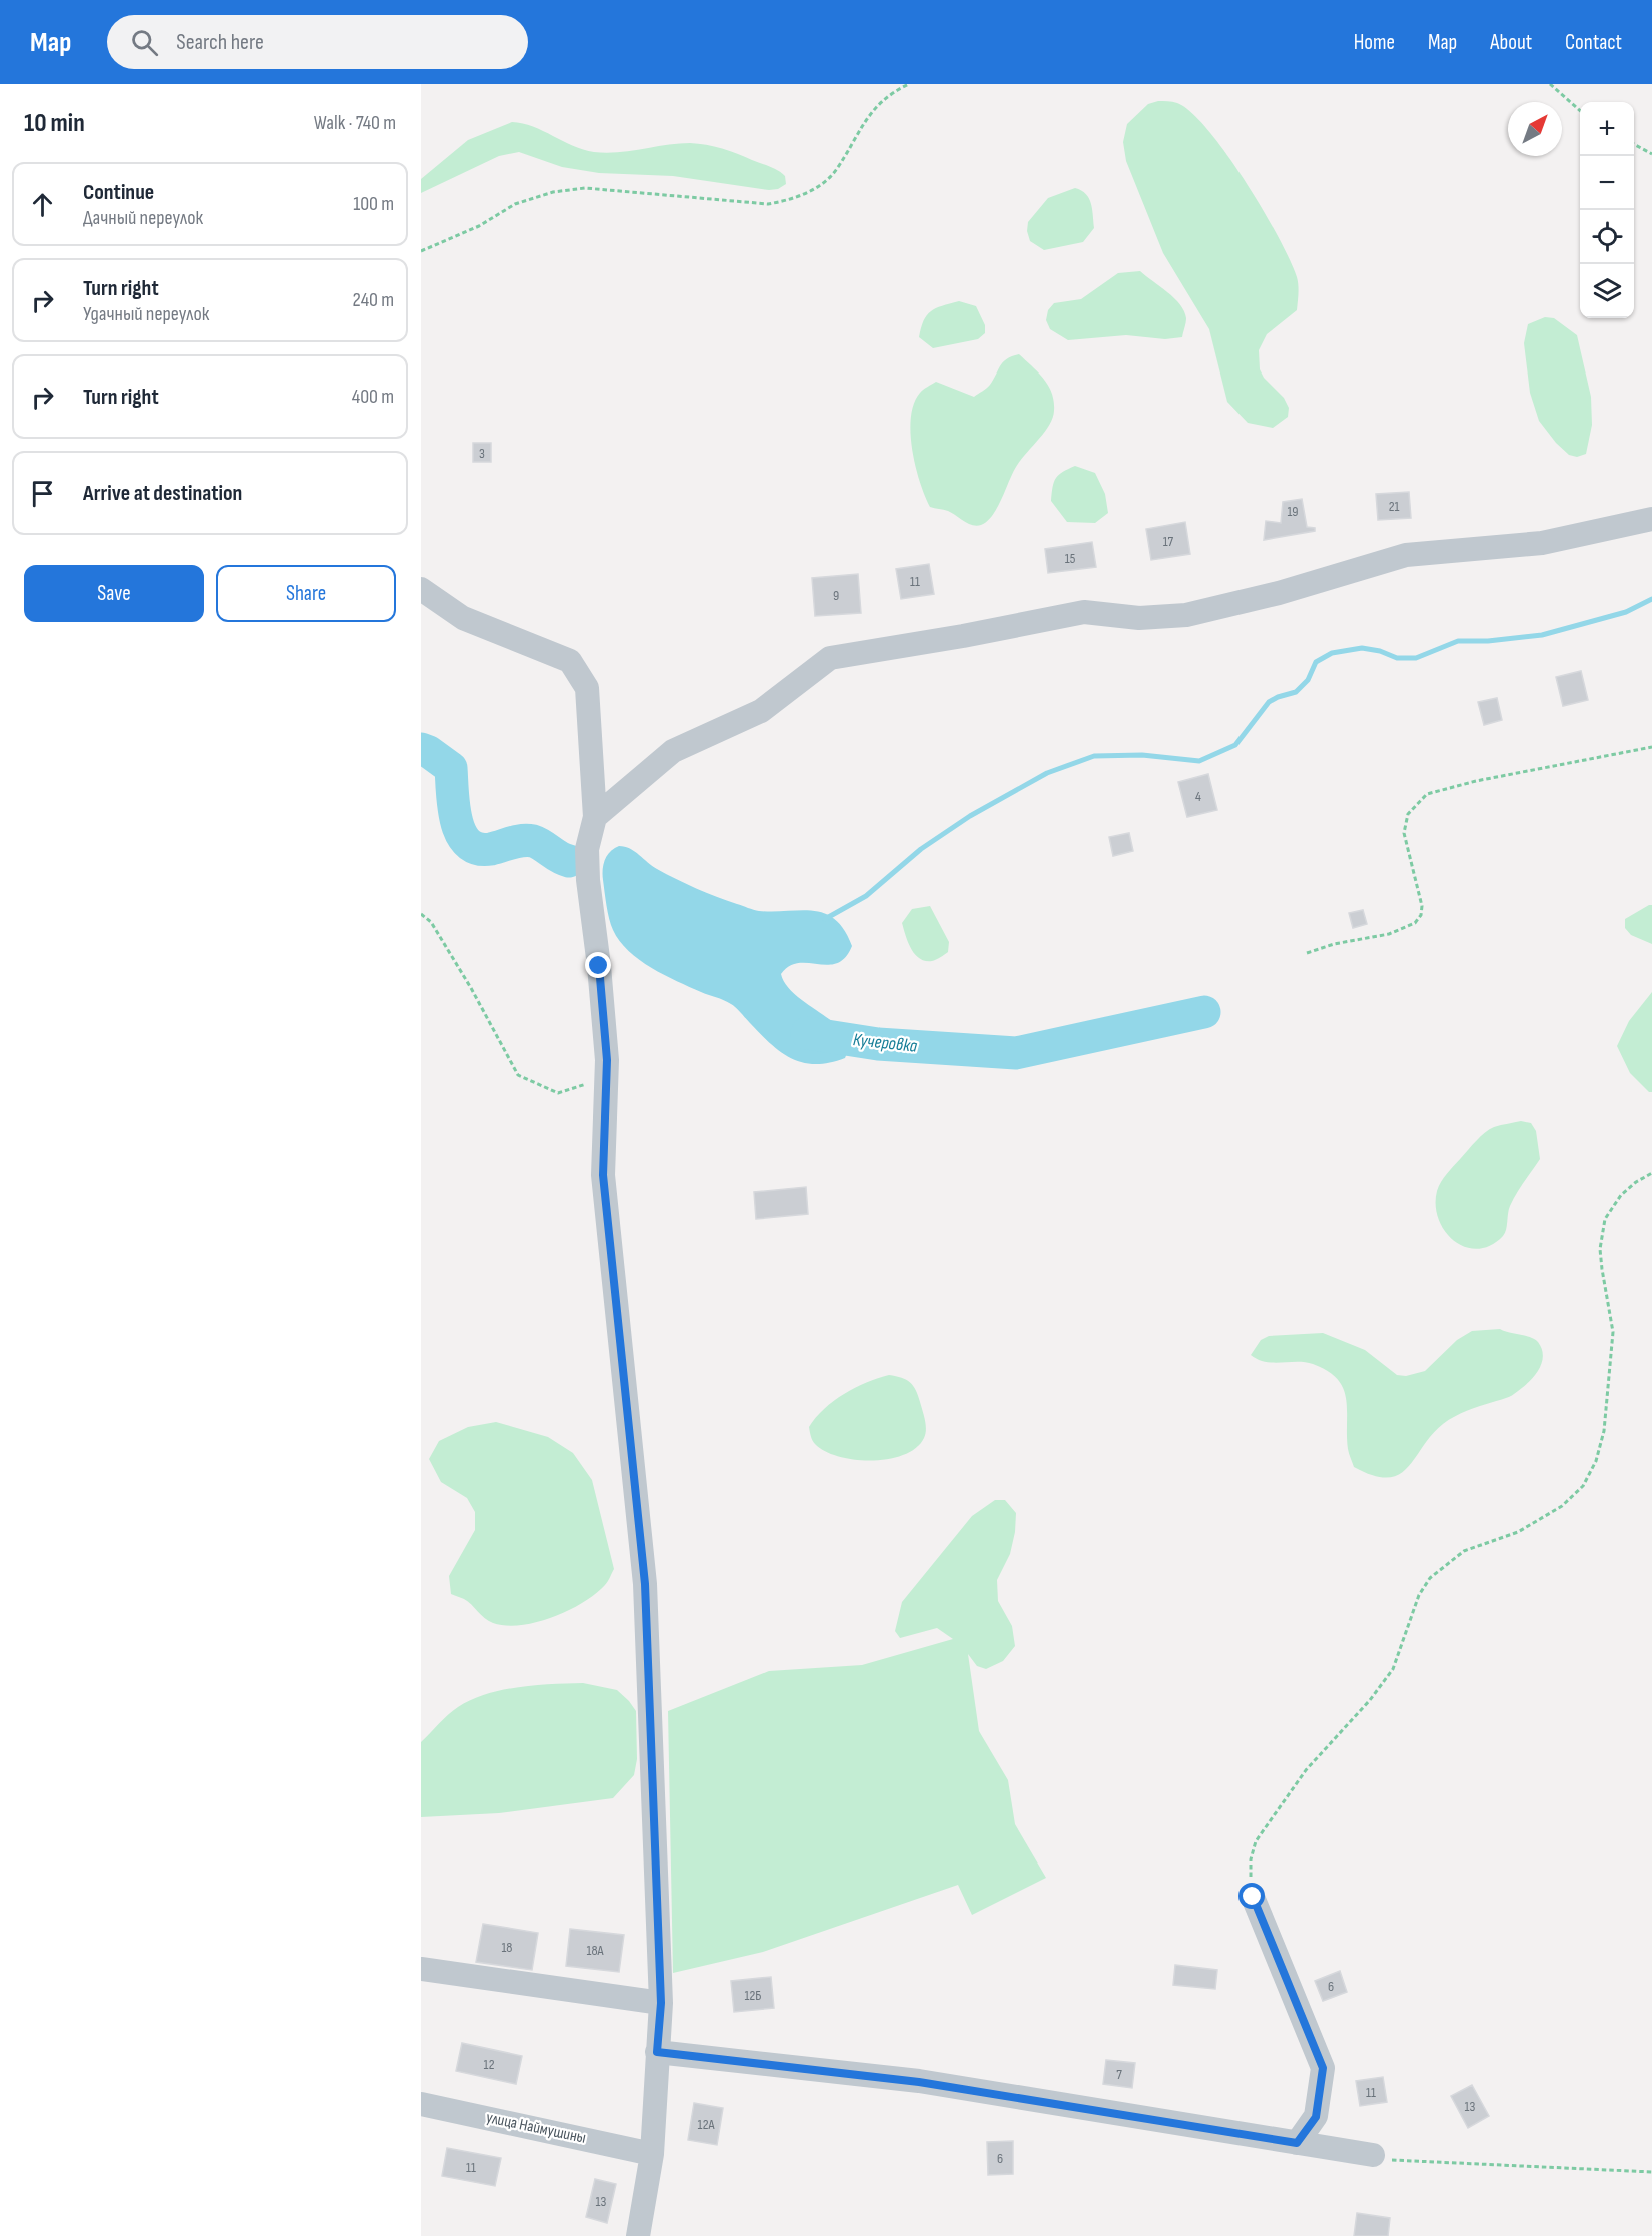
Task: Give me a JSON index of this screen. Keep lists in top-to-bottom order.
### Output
{
  "streets": {
    "street": ["улица Наймушины"]
  },
  "water": ["Кучеровка"],
  "house_numbers": [
    "3",
    "21",
    "19",
    "17",
    "15",
    "11",
    "9",
    "4",
    "18",
    "18А",
    "6",
    "12Б",
    "12",
    "7",
    "11",
    "13",
    "12А",
    "6",
    "11",
    "13"
  ],
  "north": "top right",
  "page": {
    "header": "Map",
    "search": "Search here",
    "nav": [
      "Home",
      "Map",
      "About",
      "Contact"
    ],
    "heading": ["10 min", "Walk · 740 m"],
    "map_buttons": ["+", "−"],
    "list": [
      ["Continue", "Дачный переулок", "100 m"],
      ["Turn right", "Удачный переулок", "240 m"],
      ["Turn right", "400 m"],
      "Arrive at destination"
    ],
    "buttons": ["Save", "Share"]
  }
}
